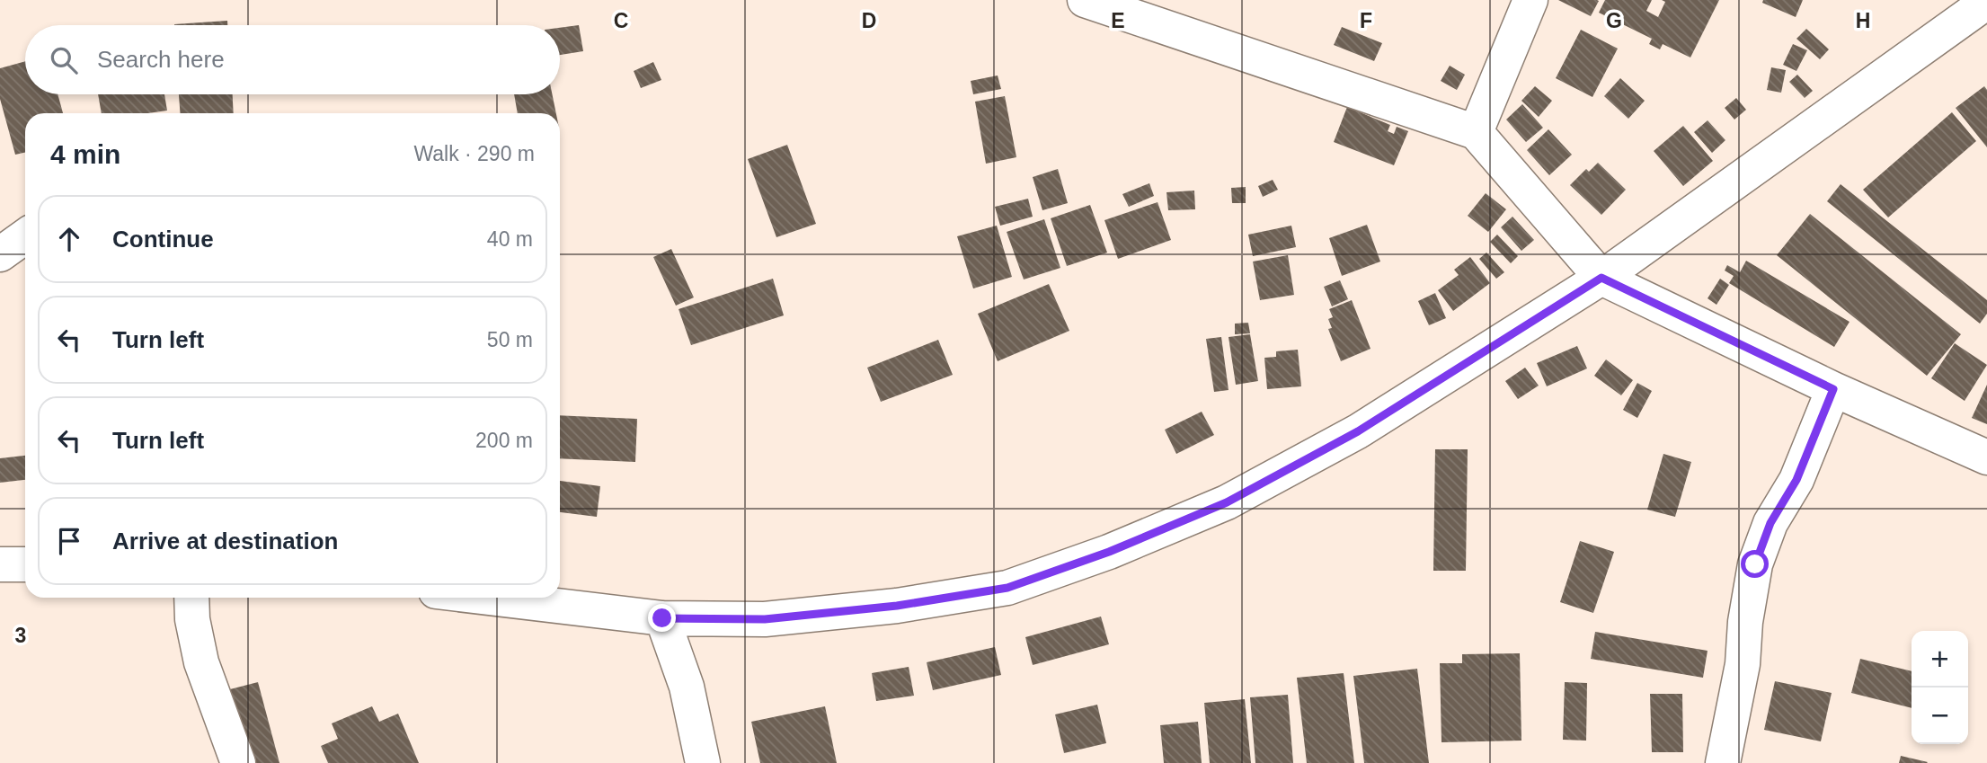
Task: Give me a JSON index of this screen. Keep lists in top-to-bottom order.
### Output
{
  "page": {
    "search": "Search here",
    "heading": ["4 min", "Walk · 290 m"],
    "list": [
      ["Continue", "40 m"],
      ["Turn left", "50 m"],
      ["Turn left", "200 m"],
      "Arrive at destination"
    ],
    "map_buttons": ["+", "−"]
  },
  "grid": {
    "columns": [
      "C",
      "D",
      "E",
      "F",
      "G",
      "H"
    ],
    "rows": ["3"]
  }
}
